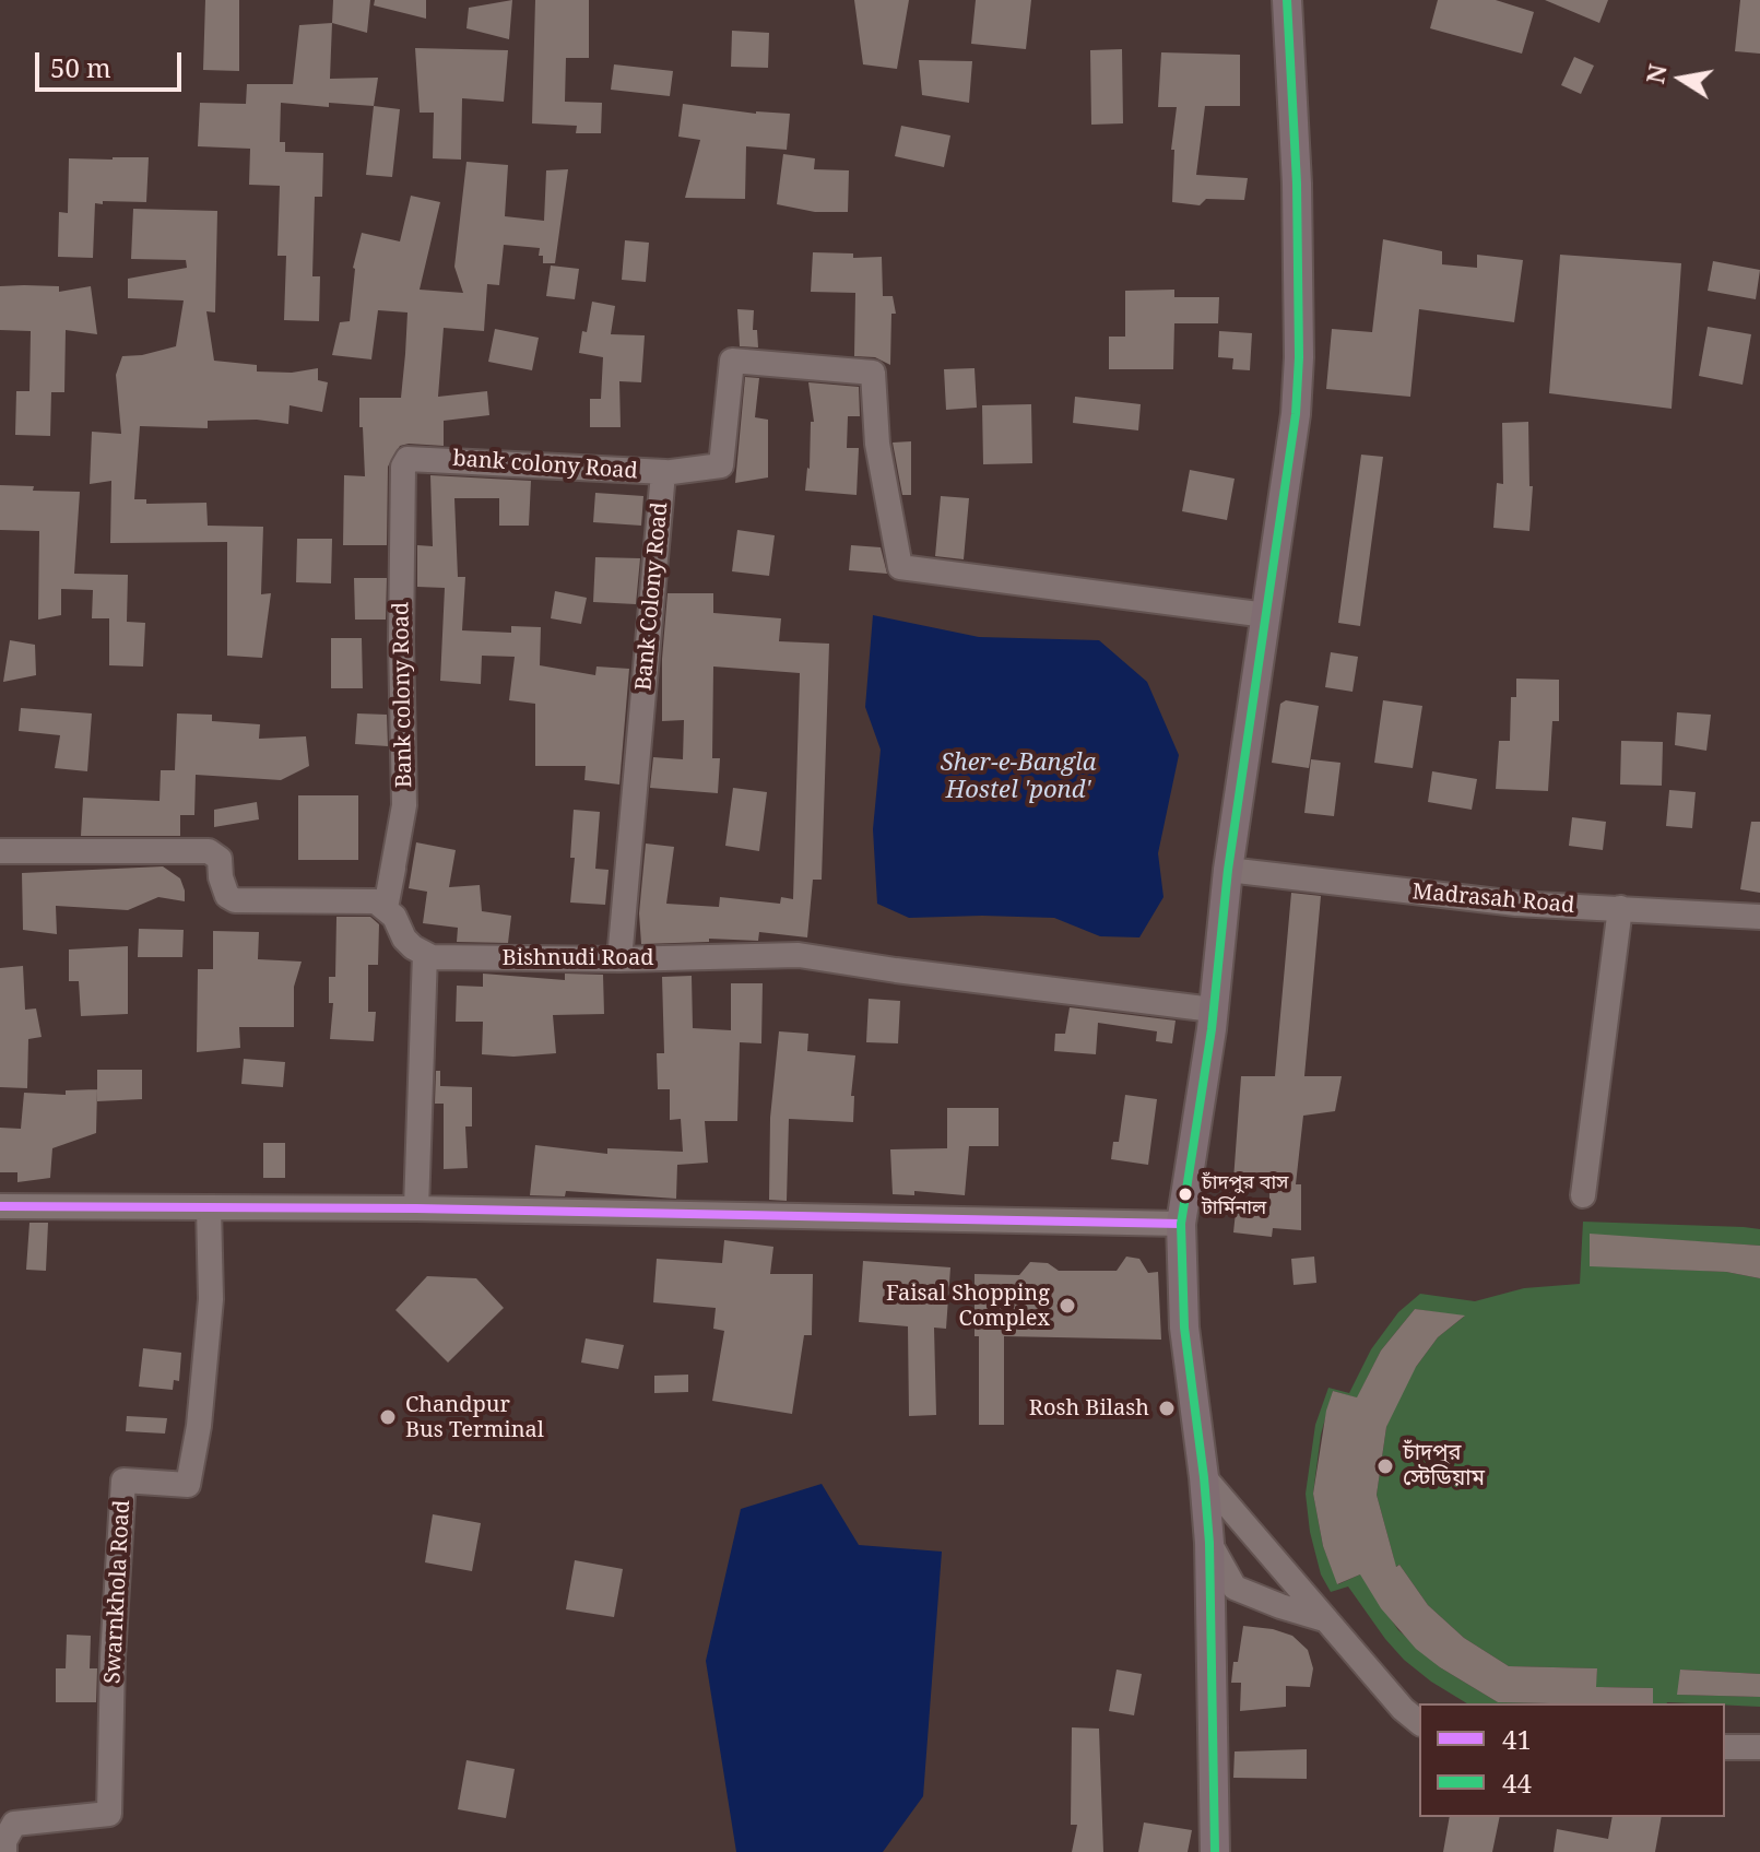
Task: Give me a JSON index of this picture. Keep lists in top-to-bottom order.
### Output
{
  "streets": {
    "street": [
      "bank colony Road",
      "Bank Colony Road",
      "Bank colony Road",
      "Madrasah Road",
      "Bishnudi Road",
      "Swarnkhola Road"
    ]
  },
  "crossings": [
    ["bank colony Road", "Bank Colony Road"],
    ["bank colony Road", "Bank colony Road"],
    ["Bank Colony Road", "Bishnudi Road"]
  ],
  "water": ["Sher-e-Bangla Hostel 'pond'"],
  "places": [
    "চাঁদপুর বাস টার্মিনাল",
    "Faisal Shopping Complex",
    "Rosh Bilash",
    "Chandpur Bus Terminal",
    "চাঁদপুর স্টেডিয়াম"
  ],
  "lines": ["transit line 44", "transit line 41"],
  "legend": ["41", "44"],
  "scale_bar": "50 m",
  "north": "left"
}
